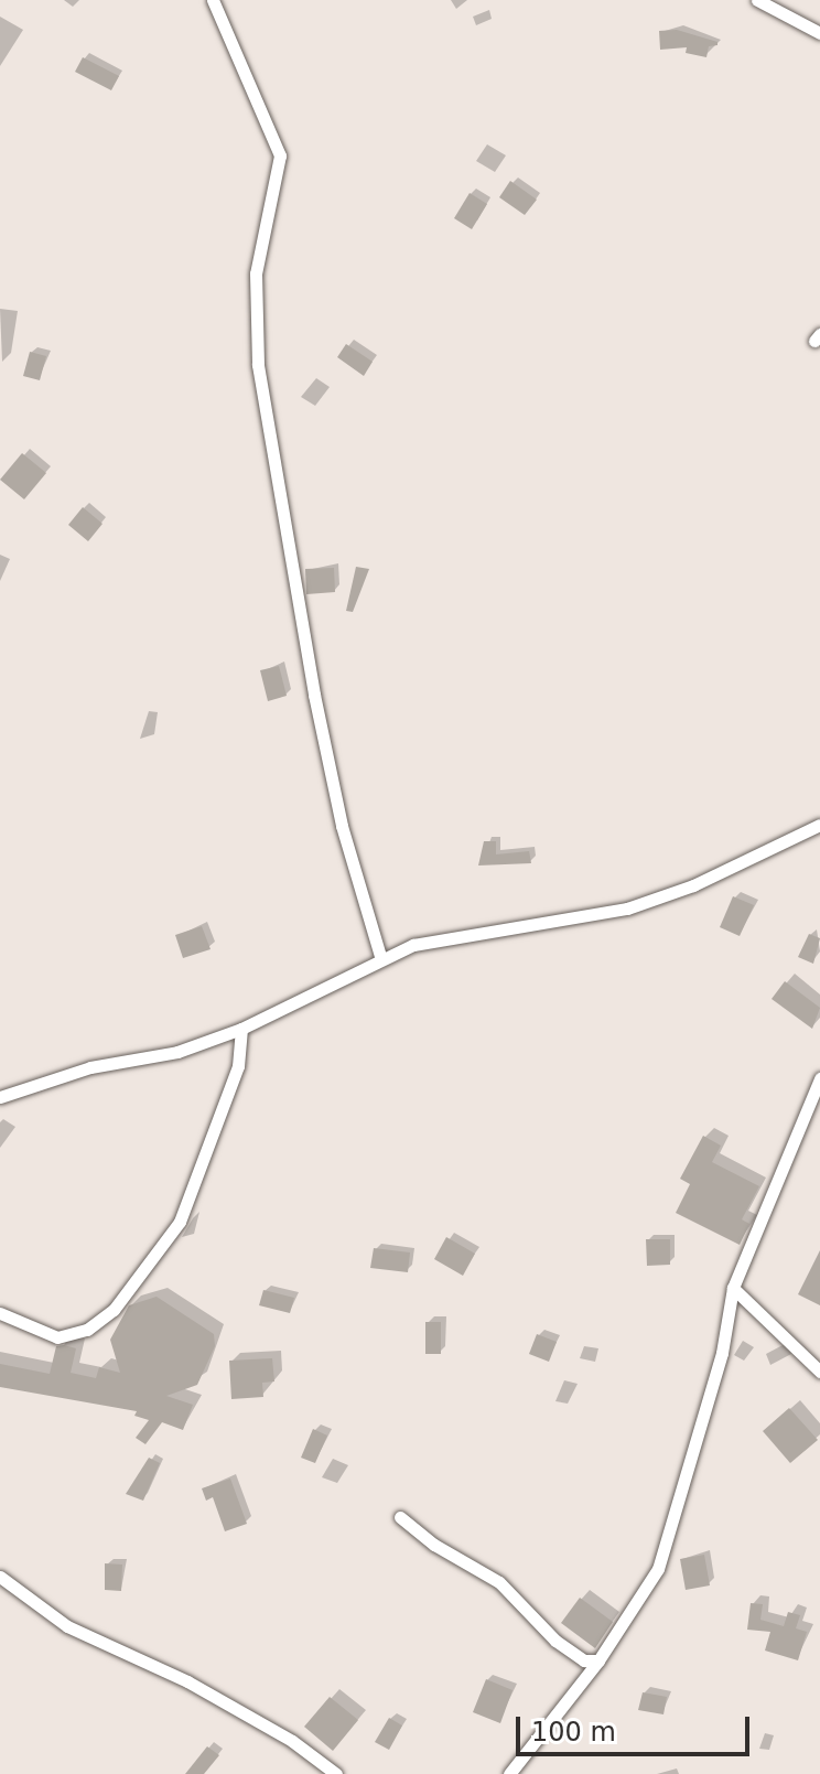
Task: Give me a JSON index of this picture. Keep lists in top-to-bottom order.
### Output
{
  "scale_bar": "100 m"
}
